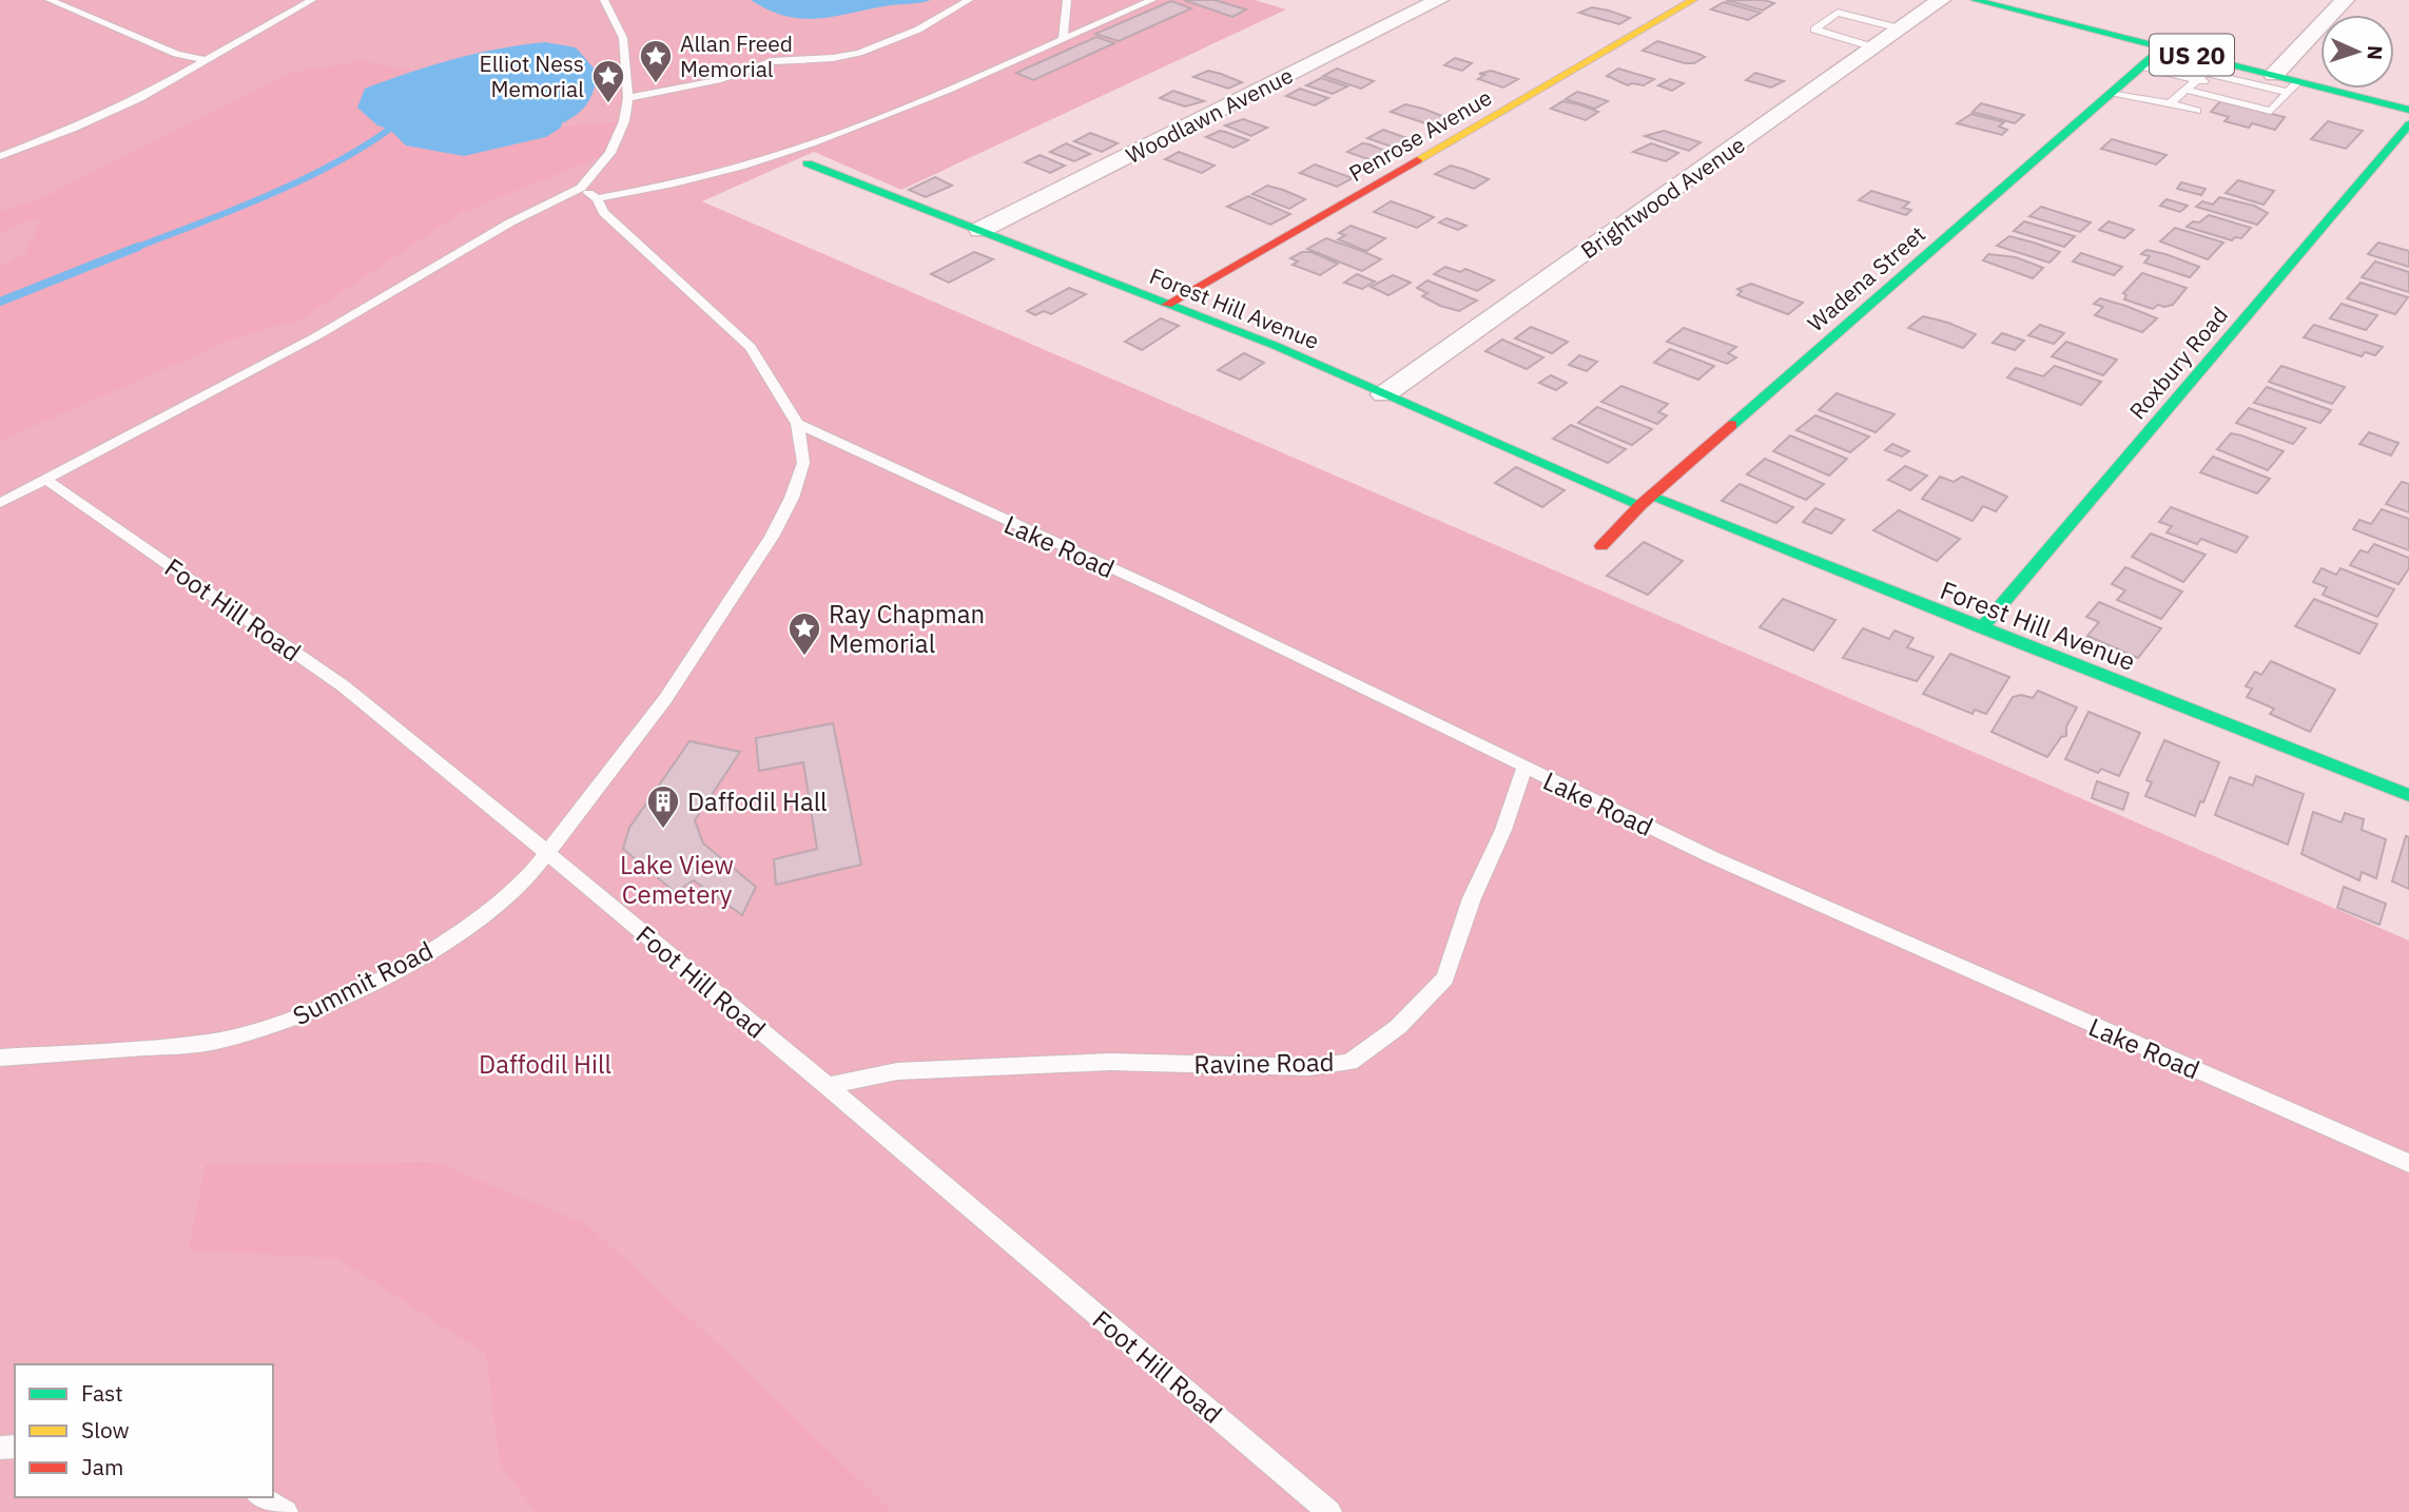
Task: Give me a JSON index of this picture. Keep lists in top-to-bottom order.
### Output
{
  "streets": {
    "street": [
      "US 20",
      "Woodlawn Avenue",
      "Penrose Avenue",
      "Brightwood Avenue",
      "Wadena Street",
      "Forest Hill Avenue",
      "Roxbury Road"
    ],
    "lane": [
      "Lake Road",
      "Foot Hill Road",
      "Summit Road",
      "Ravine Road"
    ]
  },
  "crossings": [
    ["US 20", "Wadena Street"],
    ["Woodlawn Avenue", "Forest Hill Avenue"],
    ["Penrose Avenue", "Forest Hill Avenue"],
    ["Brightwood Avenue", "Forest Hill Avenue"],
    ["Wadena Street", "Forest Hill Avenue"],
    ["Forest Hill Avenue", "Roxbury Road"],
    ["Lake Road", "Summit Road"],
    ["Lake Road", "Ravine Road"],
    ["Foot Hill Road", "Summit Road"],
    ["Foot Hill Road", "Ravine Road"]
  ],
  "parks": ["Lake View Cemetery", "Daffodil Hill"],
  "places": {
    "place": ["Allan Freed Memorial", "Elliot Ness Memorial", "Ray Chapman Memorial"],
    "building": ["Daffodil Hall"]
  },
  "legend": ["Fast", "Slow", "Jam"],
  "north": "right"
}
